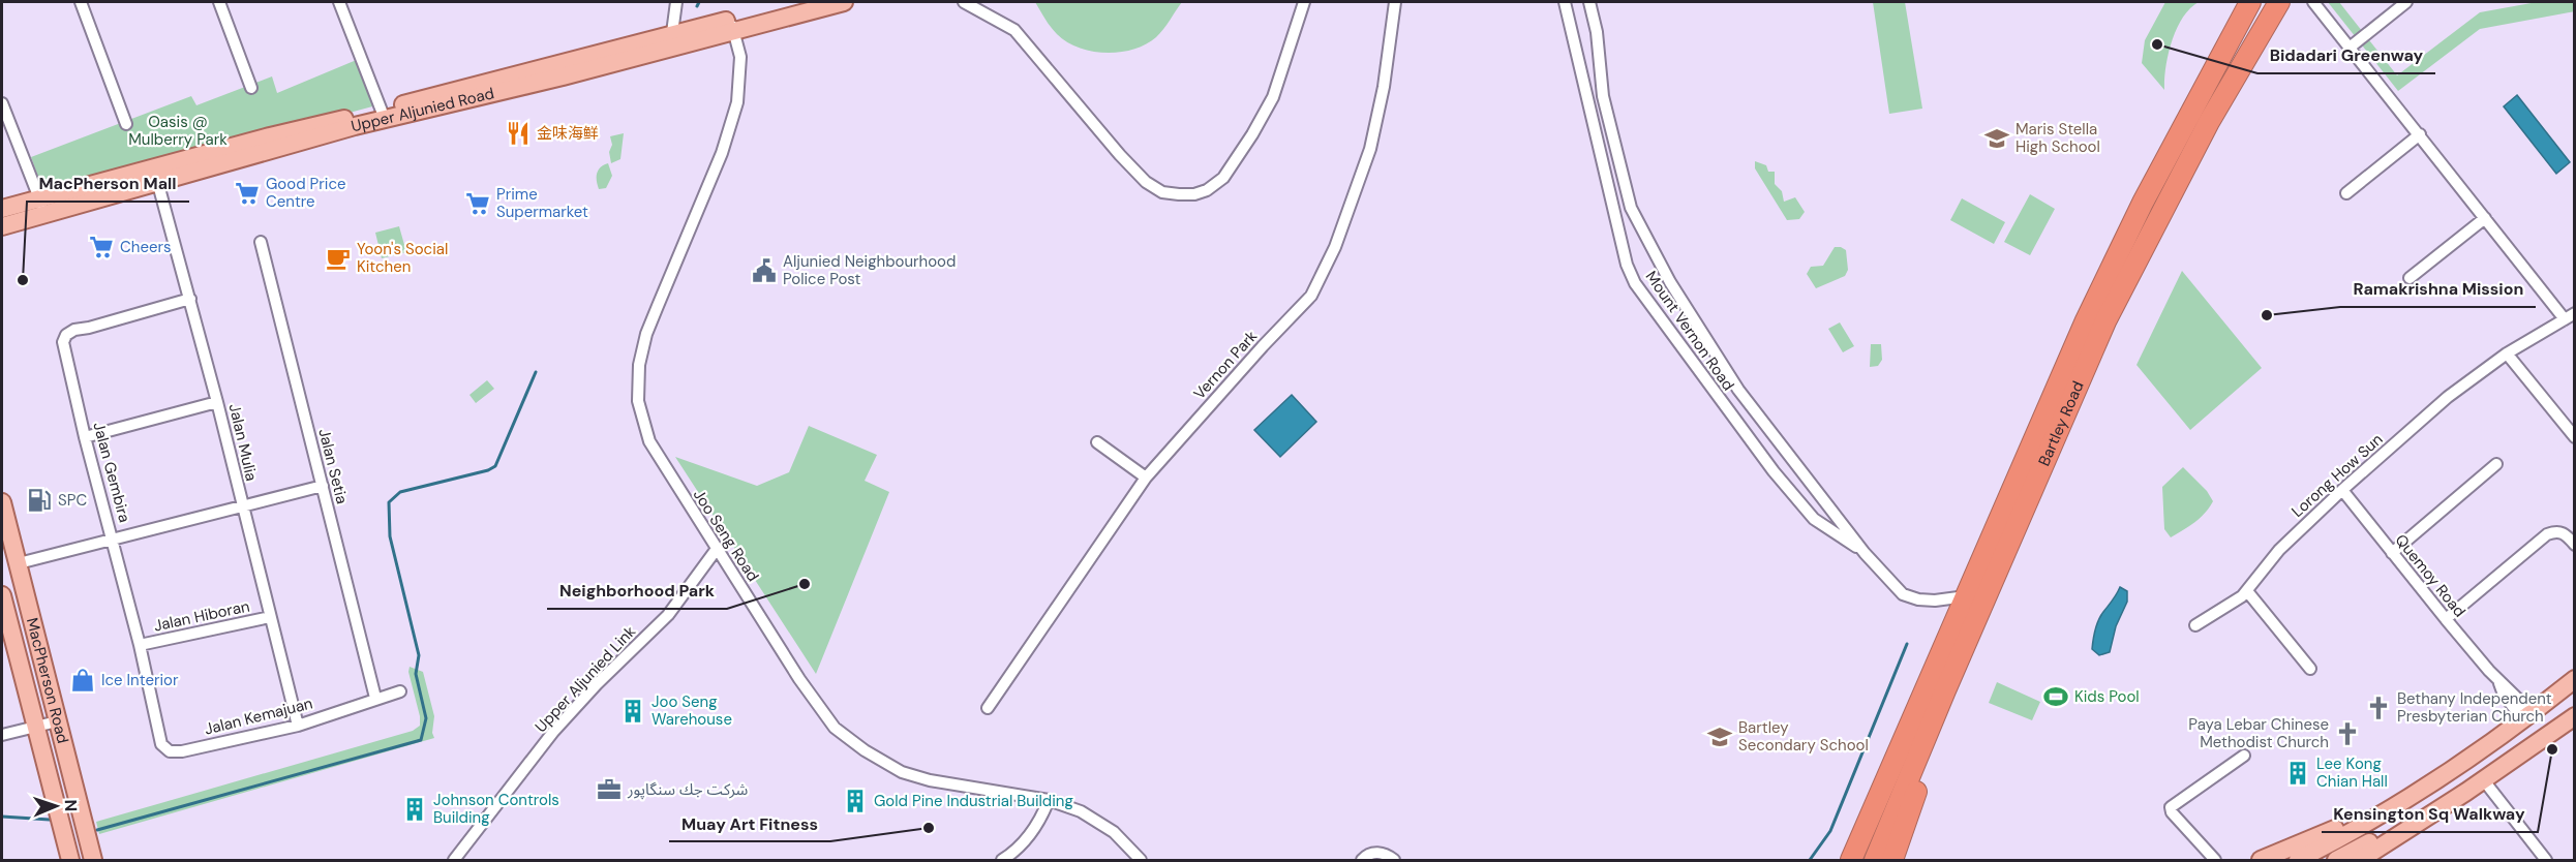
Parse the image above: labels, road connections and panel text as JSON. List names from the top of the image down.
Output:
{
  "streets": {
    "highway": ["Bartley Road"],
    "main road": ["Upper Aljunied Road", "MacPherson Road"],
    "street": [
      "Mount Vernon Road",
      "Vernon Park",
      "Jalan Mulia",
      "Jalan Setia",
      "Jalan Gembira",
      "Lorong How Sun",
      "Joo Seng Road",
      "Quemoy Road",
      "Jalan Hiboran",
      "Upper Aljunied Link",
      "Jalan Kemajuan"
    ]
  },
  "crossings": [
    ["Upper Aljunied Road", "Jalan Mulia"],
    ["Upper Aljunied Road", "Joo Seng Road"],
    ["Mount Vernon Road", "Bartley Road"],
    ["Jalan Mulia", "Jalan Gembira"],
    ["Jalan Mulia", "Jalan Hiboran"],
    ["Jalan Mulia", "Jalan Kemajuan"],
    ["Jalan Setia", "Jalan Kemajuan"],
    ["Jalan Gembira", "Jalan Hiboran"],
    ["Jalan Gembira", "Jalan Kemajuan"],
    ["Lorong How Sun", "Quemoy Road"],
    ["Joo Seng Road", "Upper Aljunied Link"]
  ],
  "parks": ["Oasis @ Mulberry Park"],
  "places": {
    "other": [
      "Bidadari Greenway",
      "MacPherson Mall",
      "Ramakrishna Mission",
      "Neighborhood Park",
      "Kensington Sq Walkway",
      "Muay Art Fitness"
    ],
    "restaurant": ["金味海鲜"],
    "school or university": ["Maris Stella High School", "Bartley Secondary School"],
    "supermarket": ["Good Price Centre", "Prime Supermarket", "Cheers"],
    "cafe": ["Yoon's Social Kitchen"],
    "public building": ["Aljunied Neighbourhood Police Post"],
    "fuel station": ["SPC"],
    "shop": ["Ice Interior"],
    "sports": ["Kids Pool"],
    "church": ["Bethany Independent Presbyterian Church", "Paya Lebar Chinese Methodist Church"],
    "building": [
      "Joo Seng Warehouse",
      "Lee Kong Chian Hall",
      "Gold Pine Industrial Building",
      "Johnson Controls Building"
    ],
    "office": ["شركت جك سنگاپور"]
  },
  "north": "right"
}
